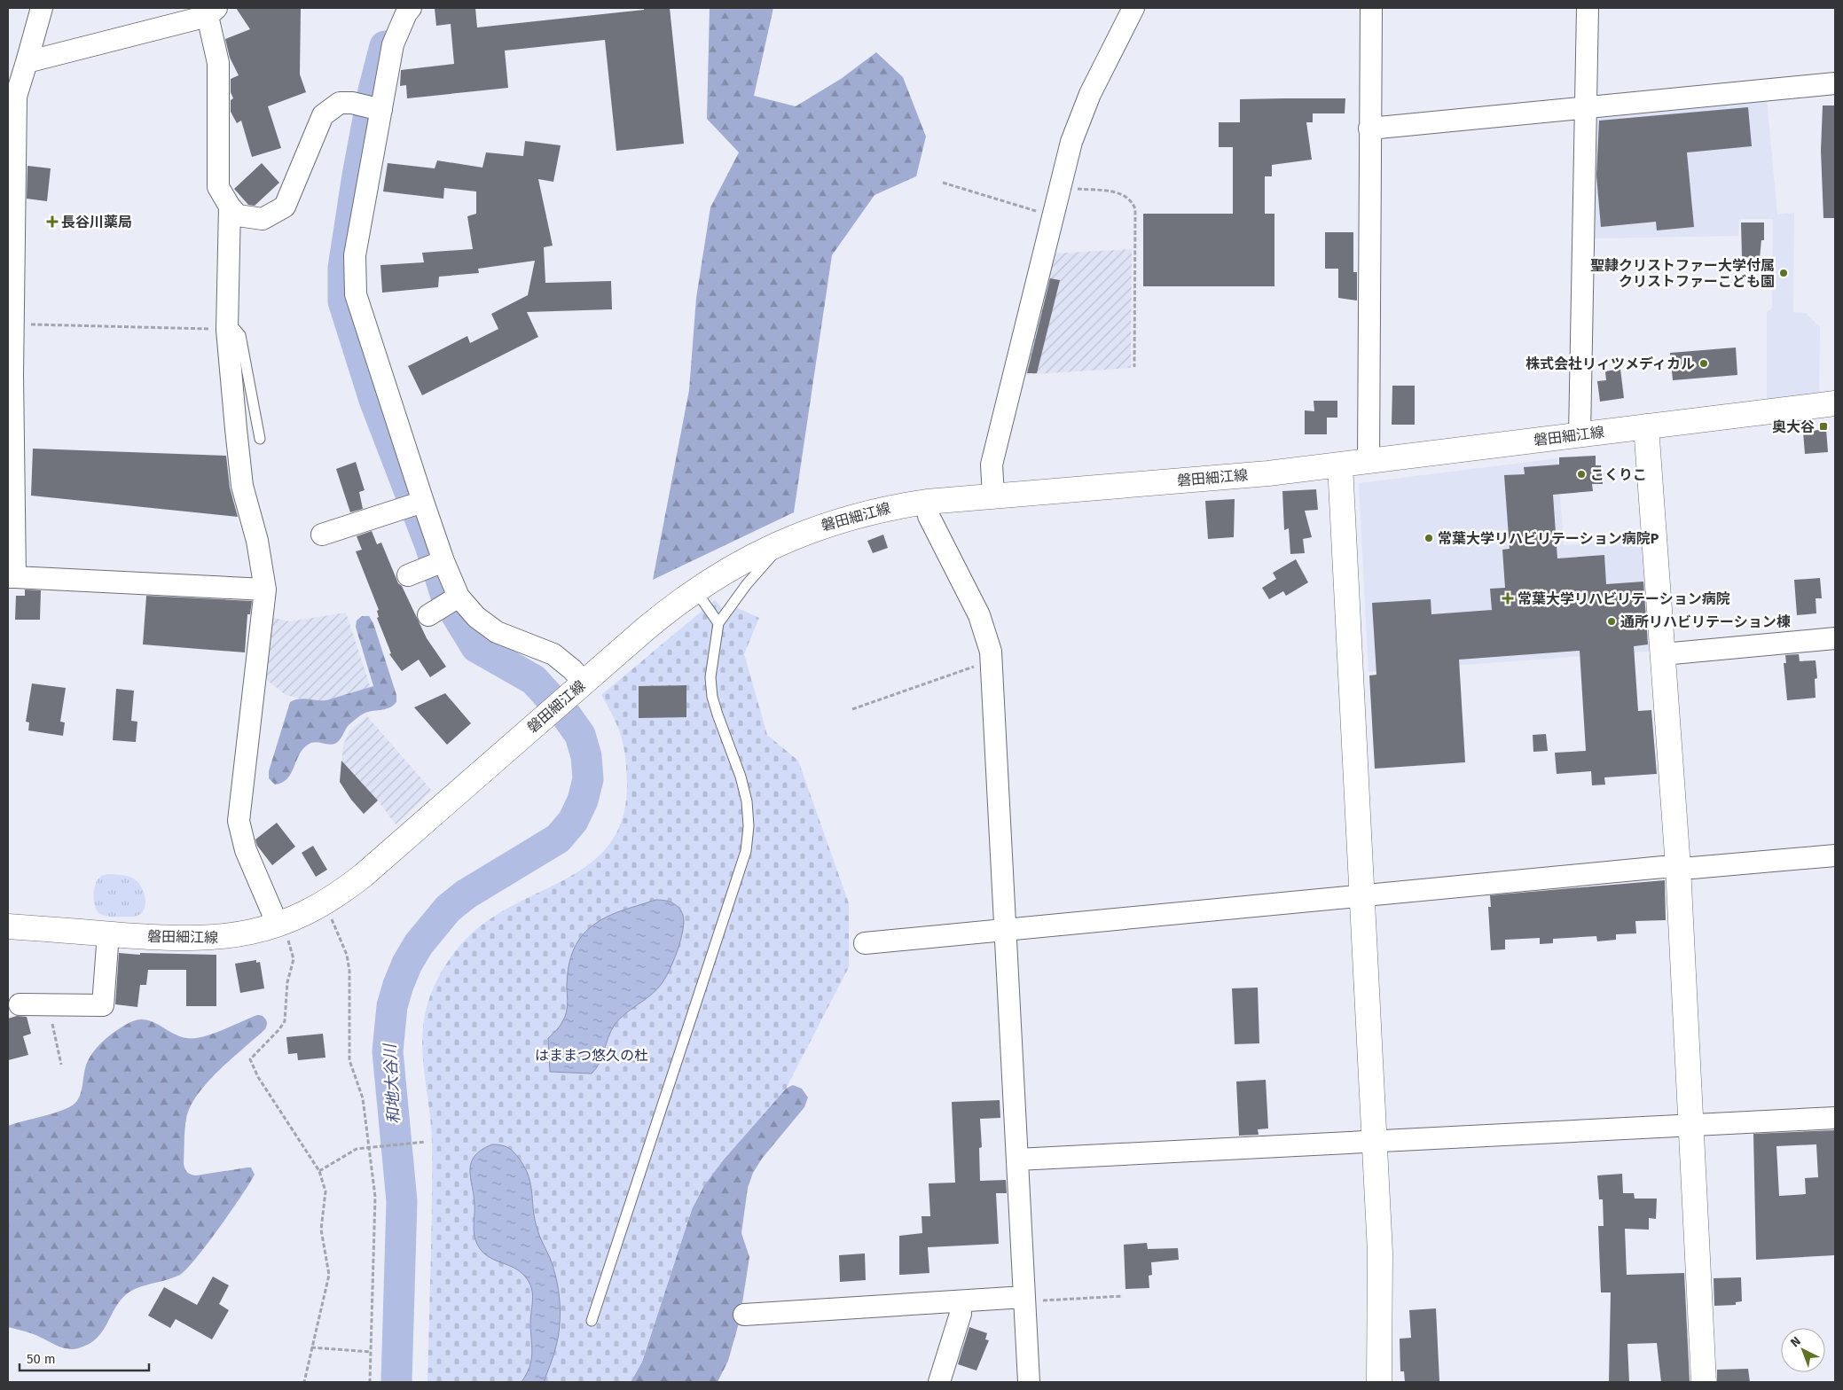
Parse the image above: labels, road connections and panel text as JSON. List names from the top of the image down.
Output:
{
  "streets": {
    "main road": ["磐田細江線"]
  },
  "water": ["和地大谷川"],
  "parks": ["はままつ悠久の杜"],
  "places": {
    "health": ["長谷川薬局", "常葉大学リハビリテーション病院"],
    "other": [
      "聖隷クリストファー大学付属 クリストファーこども園",
      "株式会社リィツメディカル",
      "こくりこ",
      "常葉大学リハビリテーション病院P",
      "通所リハビリテーション棟"
    ],
    "transit": ["奥大谷"]
  },
  "scale_bar": "50 m",
  "north": "top left"
}
